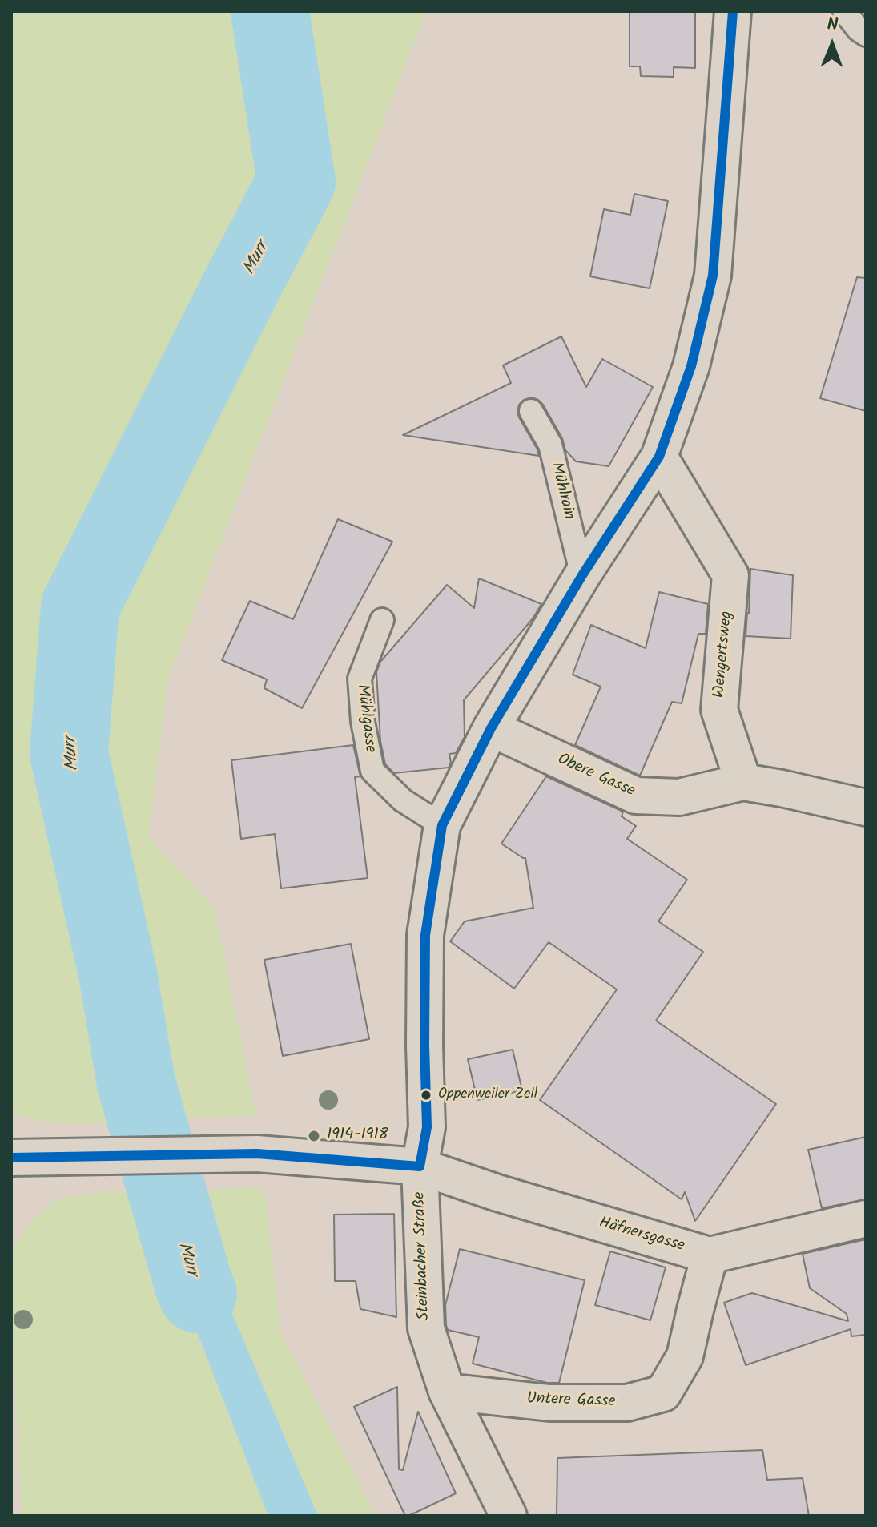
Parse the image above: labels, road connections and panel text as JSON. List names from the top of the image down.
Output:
{
  "streets": {
    "street": [
      "Wengertsweg",
      "Obere Gasse",
      "Häfnersgasse",
      "Steinbacher Straße",
      "Untere Gasse"
    ],
    "lane": ["Mühlrain", "Mühlgasse"]
  },
  "crossings": [
    ["Mühlrain", "Steinbacher Straße"],
    ["Wengertsweg", "Obere Gasse"],
    ["Wengertsweg", "Steinbacher Straße"],
    ["Mühlgasse", "Steinbacher Straße"],
    ["Obere Gasse", "Steinbacher Straße"],
    ["Häfnersgasse", "Steinbacher Straße"],
    ["Häfnersgasse", "Untere Gasse"],
    ["Steinbacher Straße", "Untere Gasse"]
  ],
  "water": ["Murr"],
  "places": ["Oppenweiler Zell", "1914-1918"],
  "north": "top"
}
